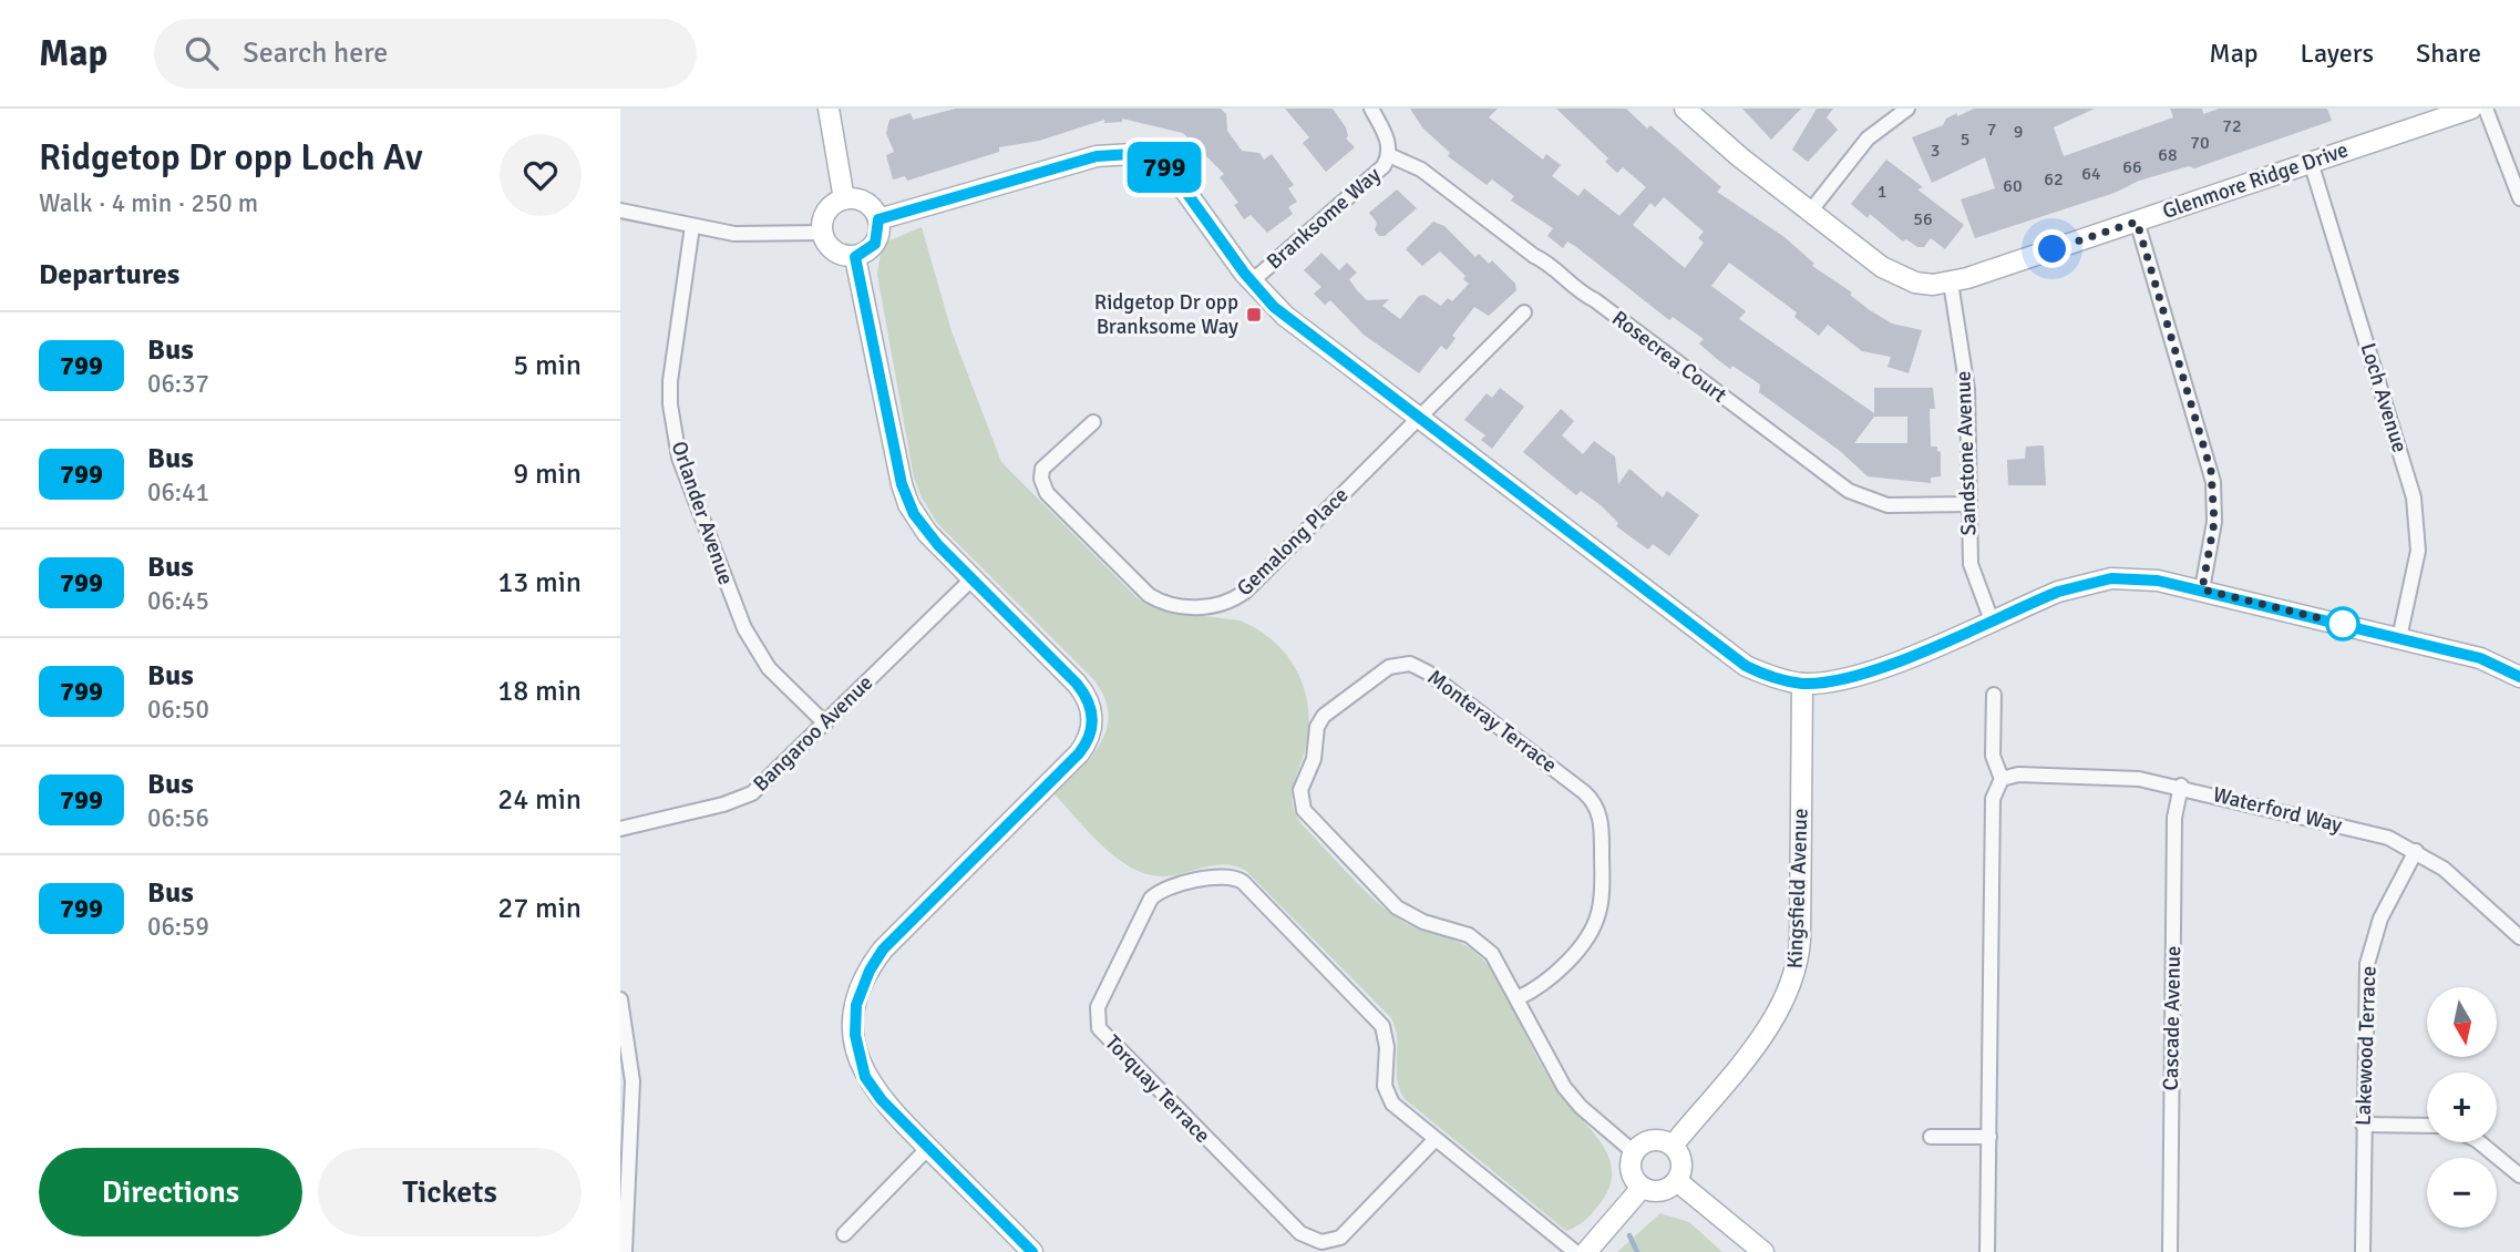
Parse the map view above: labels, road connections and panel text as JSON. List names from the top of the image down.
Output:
{
  "streets": {
    "street": [
      "Glenmore Ridge Drive",
      "Branksome Way",
      "Rosecrea Court",
      "Loch Avenue",
      "Sandstone Avenue",
      "Orlander Avenue",
      "Gemalong Place",
      "Monteray Terrace",
      "Bangaroo Avenue",
      "Waterford Way",
      "Kingsfield Avenue",
      "Cascade Avenue",
      "Lakewood Terrace",
      "Torquay Terrace"
    ]
  },
  "crossings": [
    ["Glenmore Ridge Drive", "Loch Avenue"],
    ["Glenmore Ridge Drive", "Sandstone Avenue"],
    ["Branksome Way", "Rosecrea Court"],
    ["Rosecrea Court", "Sandstone Avenue"],
    ["Orlander Avenue", "Bangaroo Avenue"],
    ["Monteray Terrace", "Kingsfield Avenue"],
    ["Waterford Way", "Cascade Avenue"],
    ["Waterford Way", "Lakewood Terrace"]
  ],
  "places": {
    "transit": ["Ridgetop Dr opp Branksome Way"]
  },
  "lines": ["bus line 799"],
  "house_numbers": [
    "72",
    "7",
    "9",
    "5",
    "70",
    "3",
    "68",
    "66",
    "64",
    "62",
    "60",
    "1",
    "56"
  ],
  "north": "bottom",
  "page": {
    "header": "Map",
    "search": "Search here",
    "nav": ["Map", "Layers", "Share"],
    "heading": [
      ["Ridgetop Dr opp Loch Av", "Walk · 4 min · 250 m"],
      "Departures"
    ],
    "on_map": "799",
    "list": [
      {
        "mark": "799",
        "name": "Bus",
        "note": "06:37",
        "value": "5 min"
      },
      {
        "mark": "799",
        "name": "Bus",
        "note": "06:41",
        "value": "9 min"
      },
      {
        "mark": "799",
        "name": "Bus",
        "note": "06:45",
        "value": "13 min"
      },
      {
        "mark": "799",
        "name": "Bus",
        "note": "06:50",
        "value": "18 min"
      },
      {
        "mark": "799",
        "name": "Bus",
        "note": "06:56",
        "value": "24 min"
      },
      {
        "mark": "799",
        "name": "Bus",
        "note": "06:59",
        "value": "27 min"
      }
    ],
    "map_buttons": ["+", "−"],
    "buttons": ["Directions", "Tickets"]
  }
}
